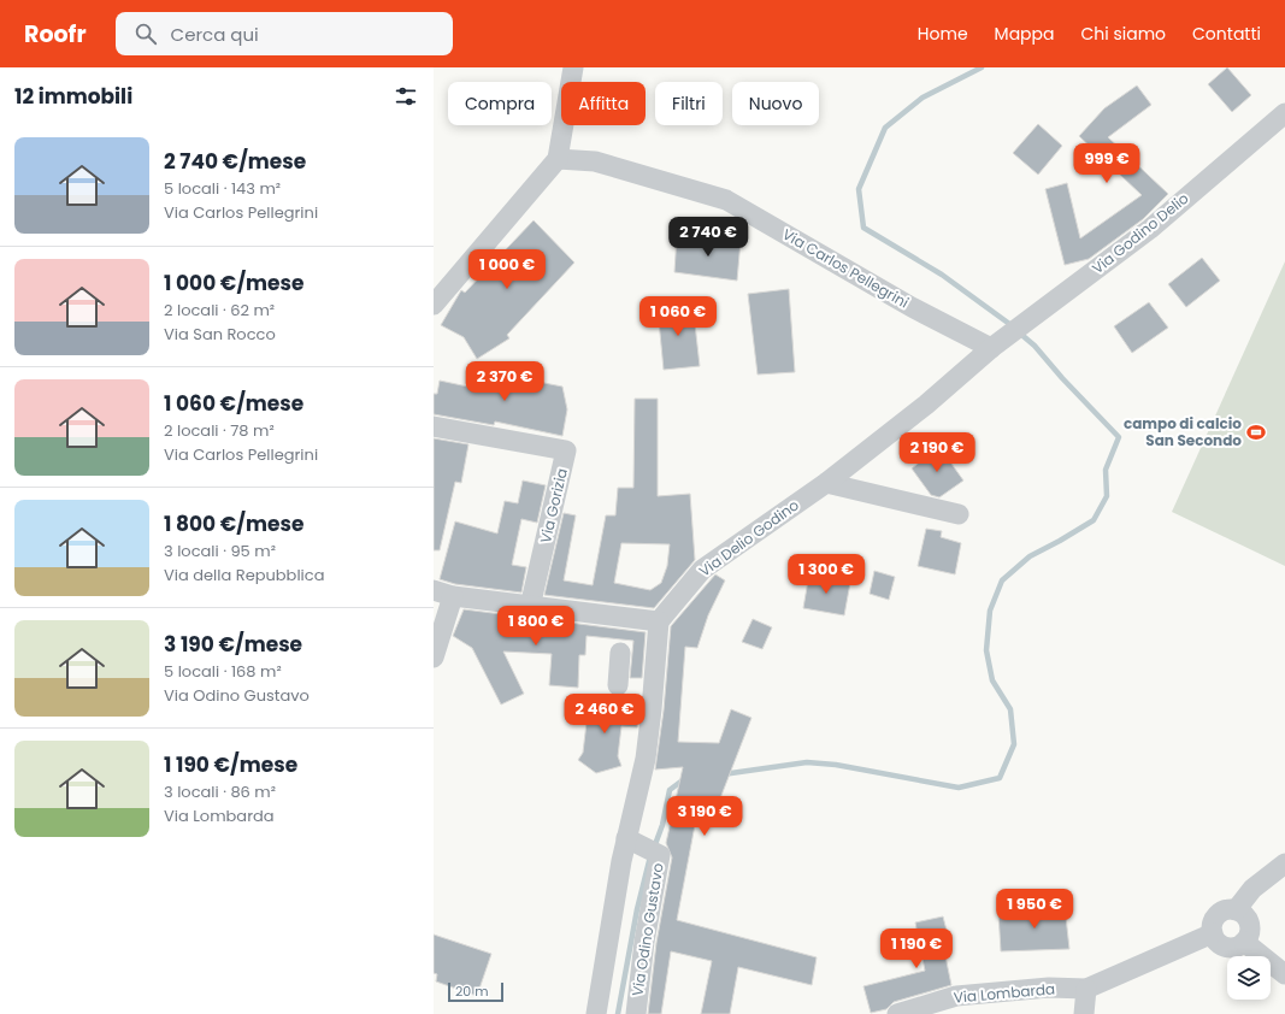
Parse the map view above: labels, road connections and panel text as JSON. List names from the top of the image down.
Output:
{
  "streets": {
    "street": [
      "Via Godino Delio",
      "Via Carlos Pellegrini",
      "Via Gorizia",
      "Via Delio Godino",
      "Via Odino Gustavo",
      "Via Lombarda"
    ]
  },
  "crossings": [
    ["Via Godino Delio", "Via Carlos Pellegrini"],
    ["Via Godino Delio", "Via Delio Godino"],
    ["Via Carlos Pellegrini", "Via Delio Godino"]
  ],
  "places": {
    "sports": ["campo di calcio San Secondo"]
  },
  "scale_bar": "20 m",
  "page": {
    "header": "Roofr",
    "search": "Cerca qui",
    "nav": [
      "Home",
      "Mappa",
      "Chi siamo",
      "Contatti"
    ],
    "heading": "12 immobili",
    "chip": [
      "Compra",
      "Affitta",
      "Filtri",
      "Nuovo"
    ],
    "list": [
      {
        "name": "2 740 €/mese",
        "note": "5 locali · 143 m² · Via Carlos Pellegrini"
      },
      {
        "name": "1 000 €/mese",
        "note": "2 locali · 62 m² · Via San Rocco"
      },
      {
        "name": "1 060 €/mese",
        "note": "2 locali · 78 m² · Via Carlos Pellegrini"
      },
      {
        "name": "1 800 €/mese",
        "note": "3 locali · 95 m² · Via della Repubblica"
      },
      {
        "name": "3 190 €/mese",
        "note": "5 locali · 168 m² · Via Odino Gustavo"
      },
      {
        "name": "1 190 €/mese",
        "note": "3 locali · 86 m² · Via Lombarda"
      }
    ],
    "price": [
      "999 €",
      "2 740 €",
      "1 000 €",
      "1 060 €",
      "2 370 €",
      "2 190 €",
      "1 300 €",
      "1 800 €",
      "2 460 €",
      "3 190 €",
      "1 950 €",
      "1 190 €"
    ],
    "scale": "20 m"
  }
}
